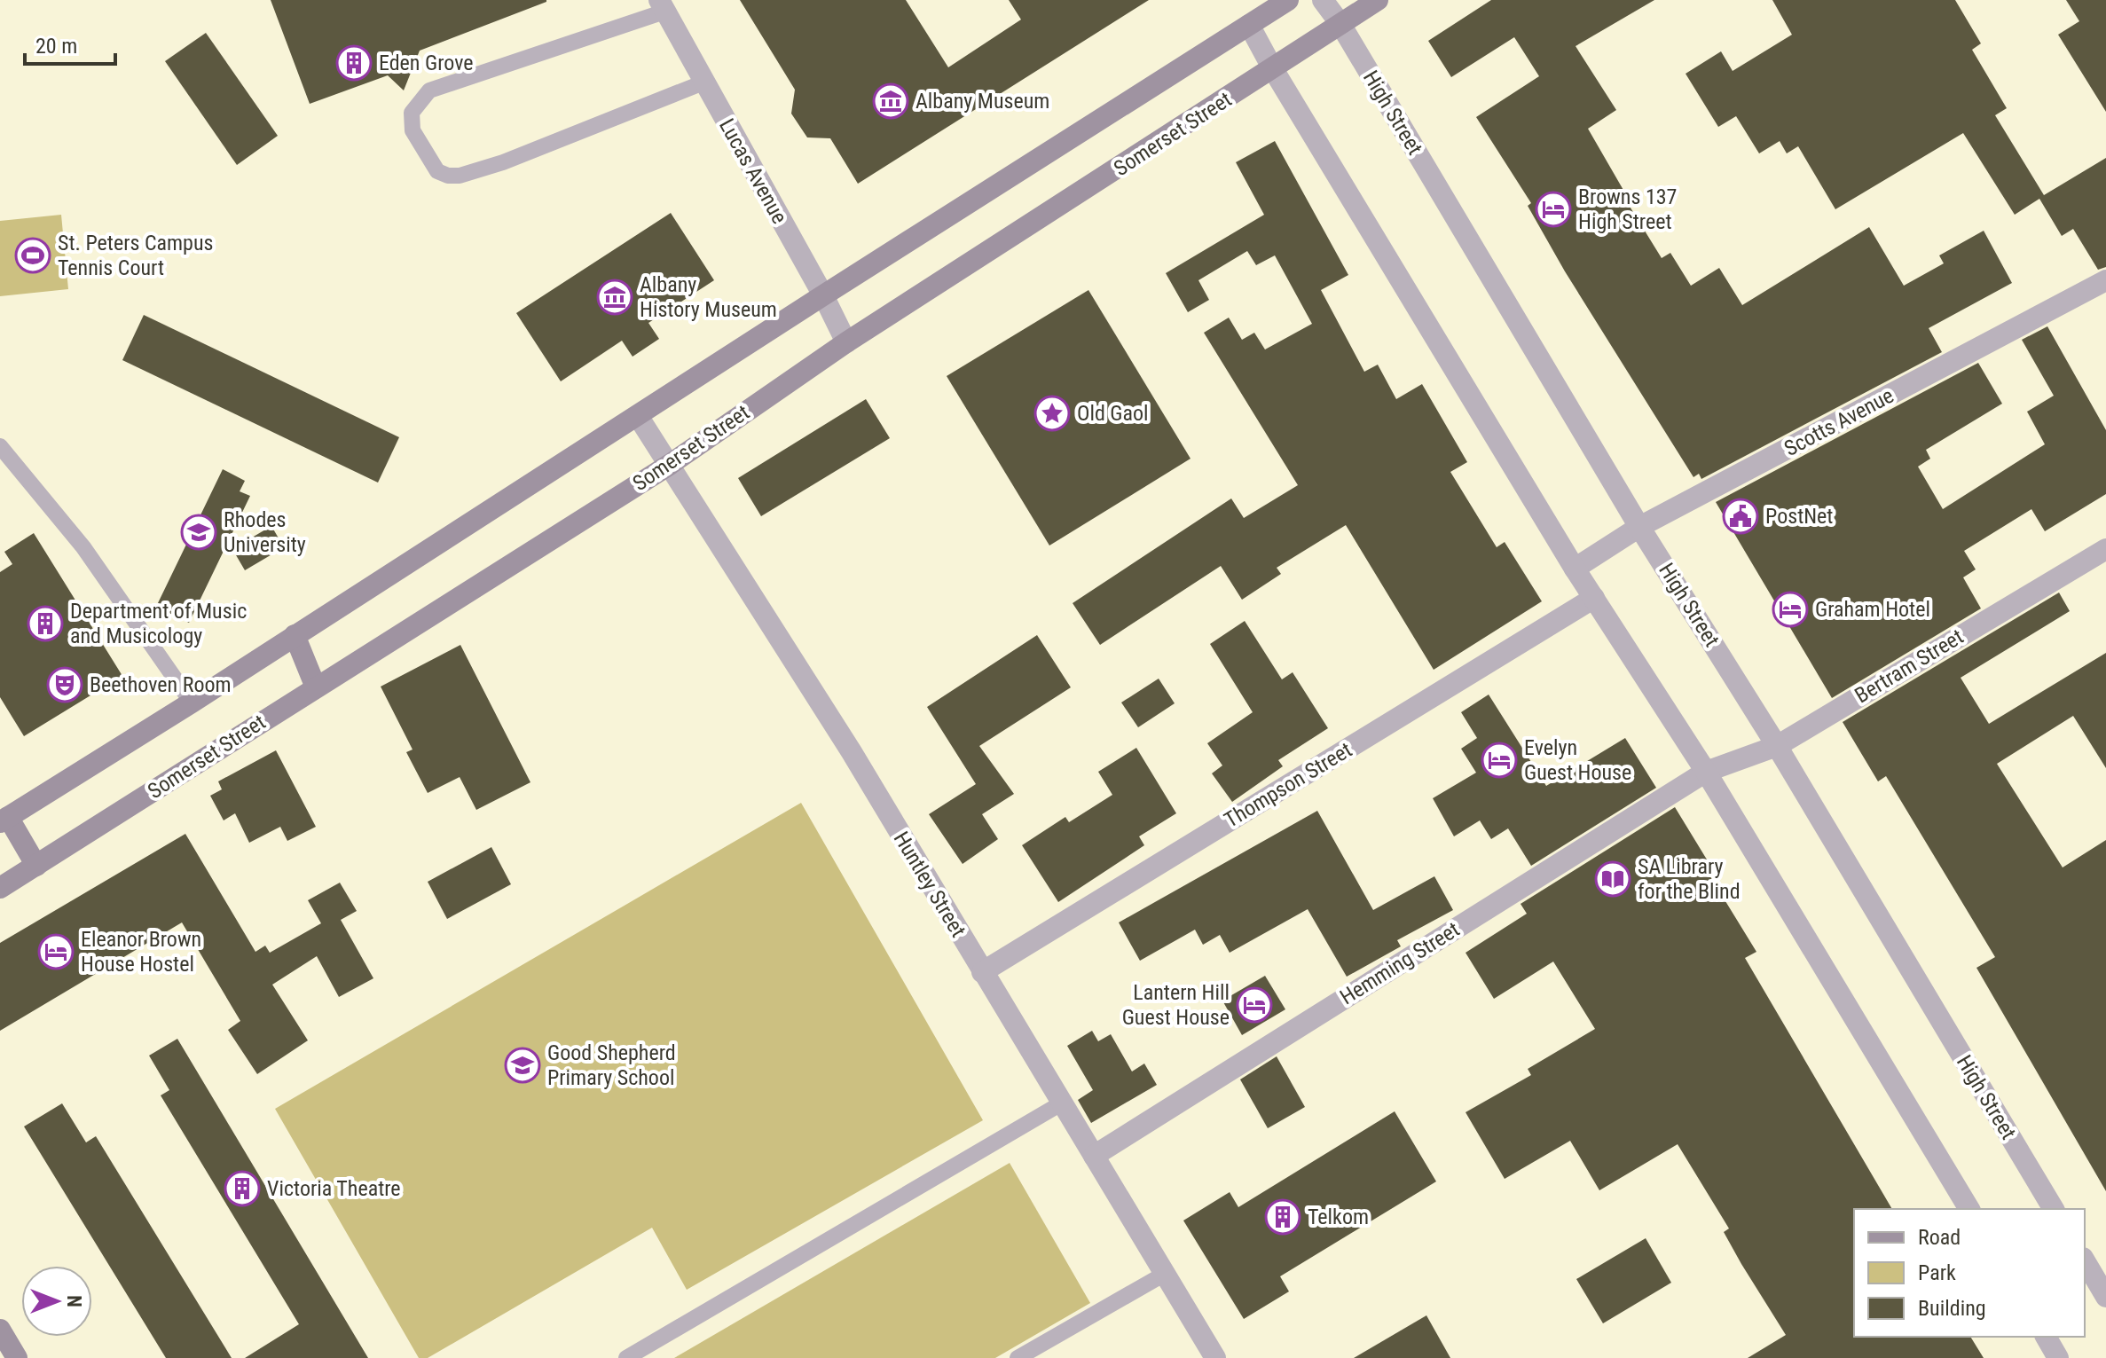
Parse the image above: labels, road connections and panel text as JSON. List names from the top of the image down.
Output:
{
  "streets": {
    "main road": ["Somerset Street"],
    "street": [
      "High Street",
      "Lucas Avenue",
      "Scotts Avenue",
      "Bertram Street",
      "Thompson Street",
      "Huntley Street",
      "Hemming Street"
    ]
  },
  "crossings": [
    ["High Street", "Somerset Street"],
    ["High Street", "Scotts Avenue"],
    ["High Street", "Bertram Street"],
    ["Somerset Street", "Lucas Avenue"],
    ["Somerset Street", "Huntley Street"],
    ["Bertram Street", "Hemming Street"],
    ["Thompson Street", "Huntley Street"],
    ["Huntley Street", "Hemming Street"]
  ],
  "places": {
    "building": [
      "Eden Grove",
      "Department of Music and Musicology",
      "Victoria Theatre",
      "Telkom"
    ],
    "museum": ["Albany Museum", "Albany History Museum"],
    "hotel": [
      "Browns 137 High Street",
      "Graham Hotel",
      "Evelyn Guest House",
      "Eleanor Brown House Hostel",
      "Lantern Hill Guest House"
    ],
    "sports": ["St. Peters Campus Tennis Court"],
    "place": ["Old Gaol"],
    "public building": ["PostNet"],
    "school or university": ["Rhodes University", "Good Shepherd Primary School"],
    "theatre": ["Beethoven Room"],
    "library": ["SA Library for the Blind"]
  },
  "legend": ["Road", "Park", "Building"],
  "scale_bar": "20 m",
  "north": "right"
}
